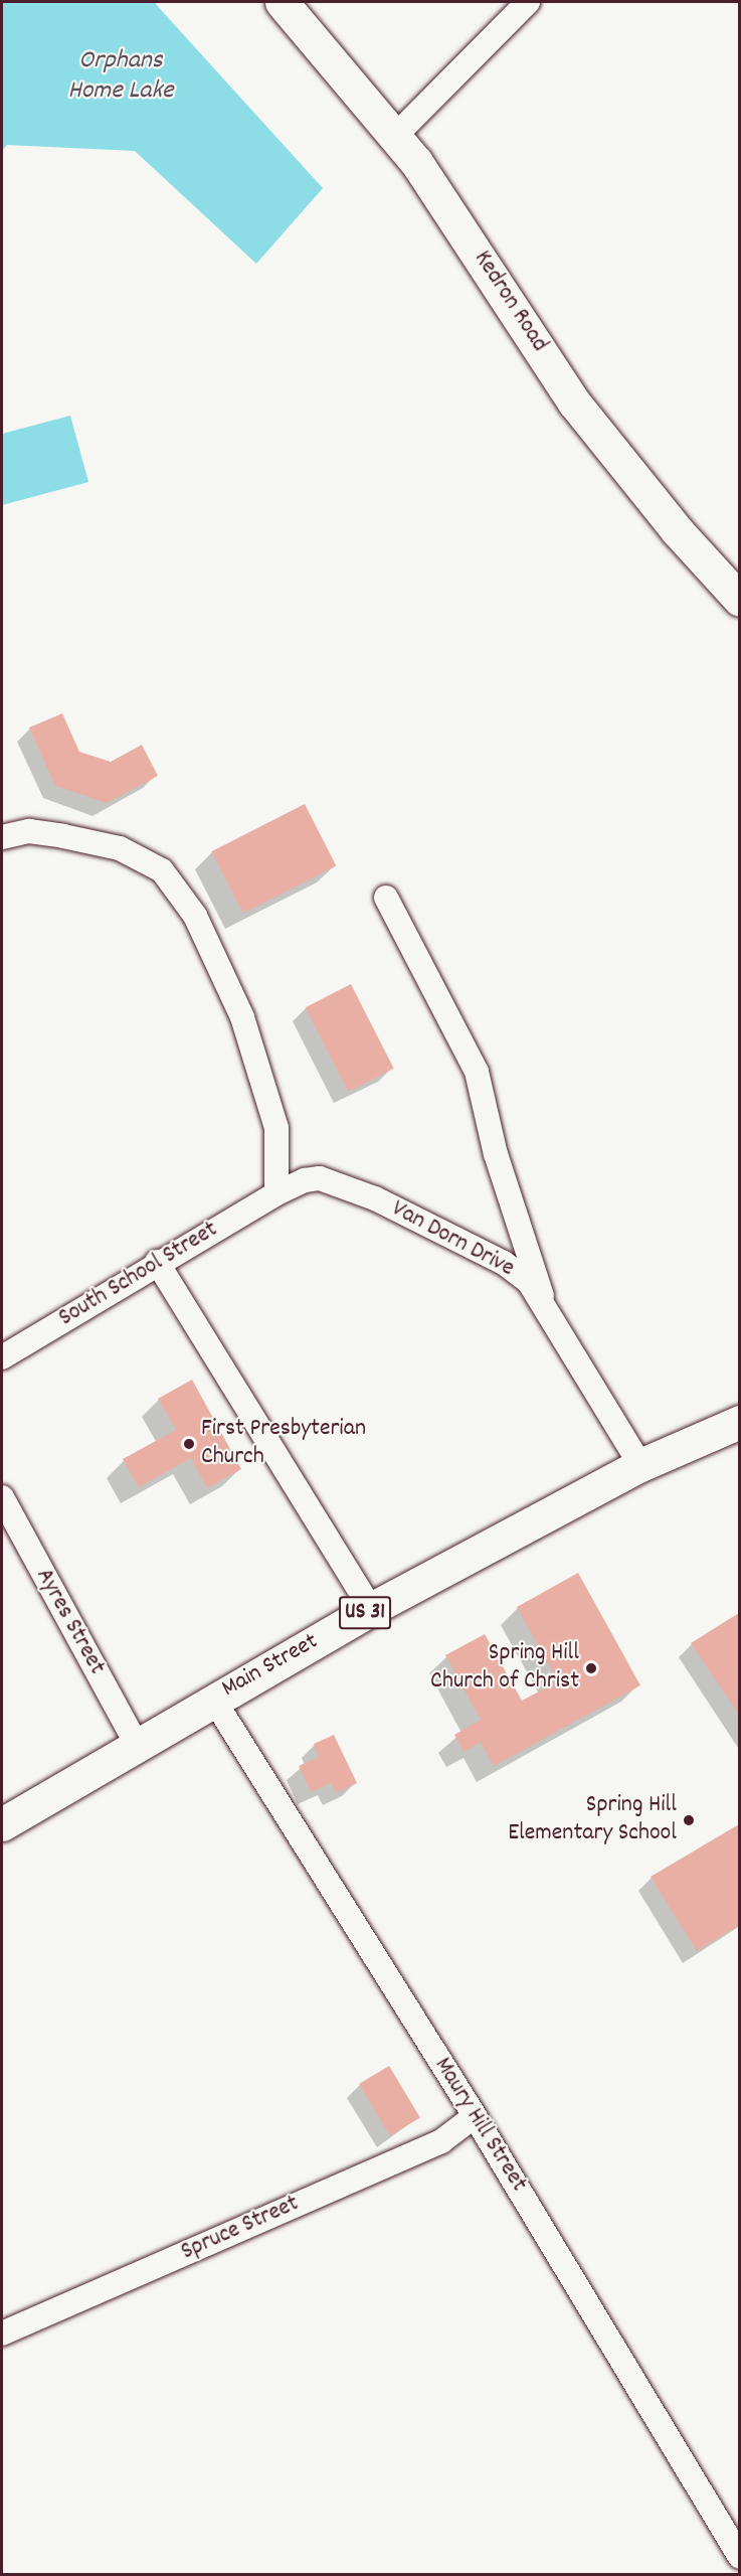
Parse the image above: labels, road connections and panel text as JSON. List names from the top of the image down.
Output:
{
  "streets": {
    "main road": ["Kedron Road", "US 31", "Main Street"],
    "street": [
      "Van Dorn Drive",
      "South School Street",
      "Ayres Street",
      "Maury Hill Street",
      "Spruce Street"
    ]
  },
  "crossings": [
    ["Van Dorn Drive", "South School Street"],
    ["Van Dorn Drive", "Main Street"],
    ["Ayres Street", "Main Street"],
    ["Main Street", "Maury Hill Street"],
    ["Maury Hill Street", "Spruce Street"]
  ],
  "water": ["Orphans Home Lake"],
  "places": ["First Presbyterian Church", "Spring Hill Church of Christ", "Spring Hill Elementary School"]
}
